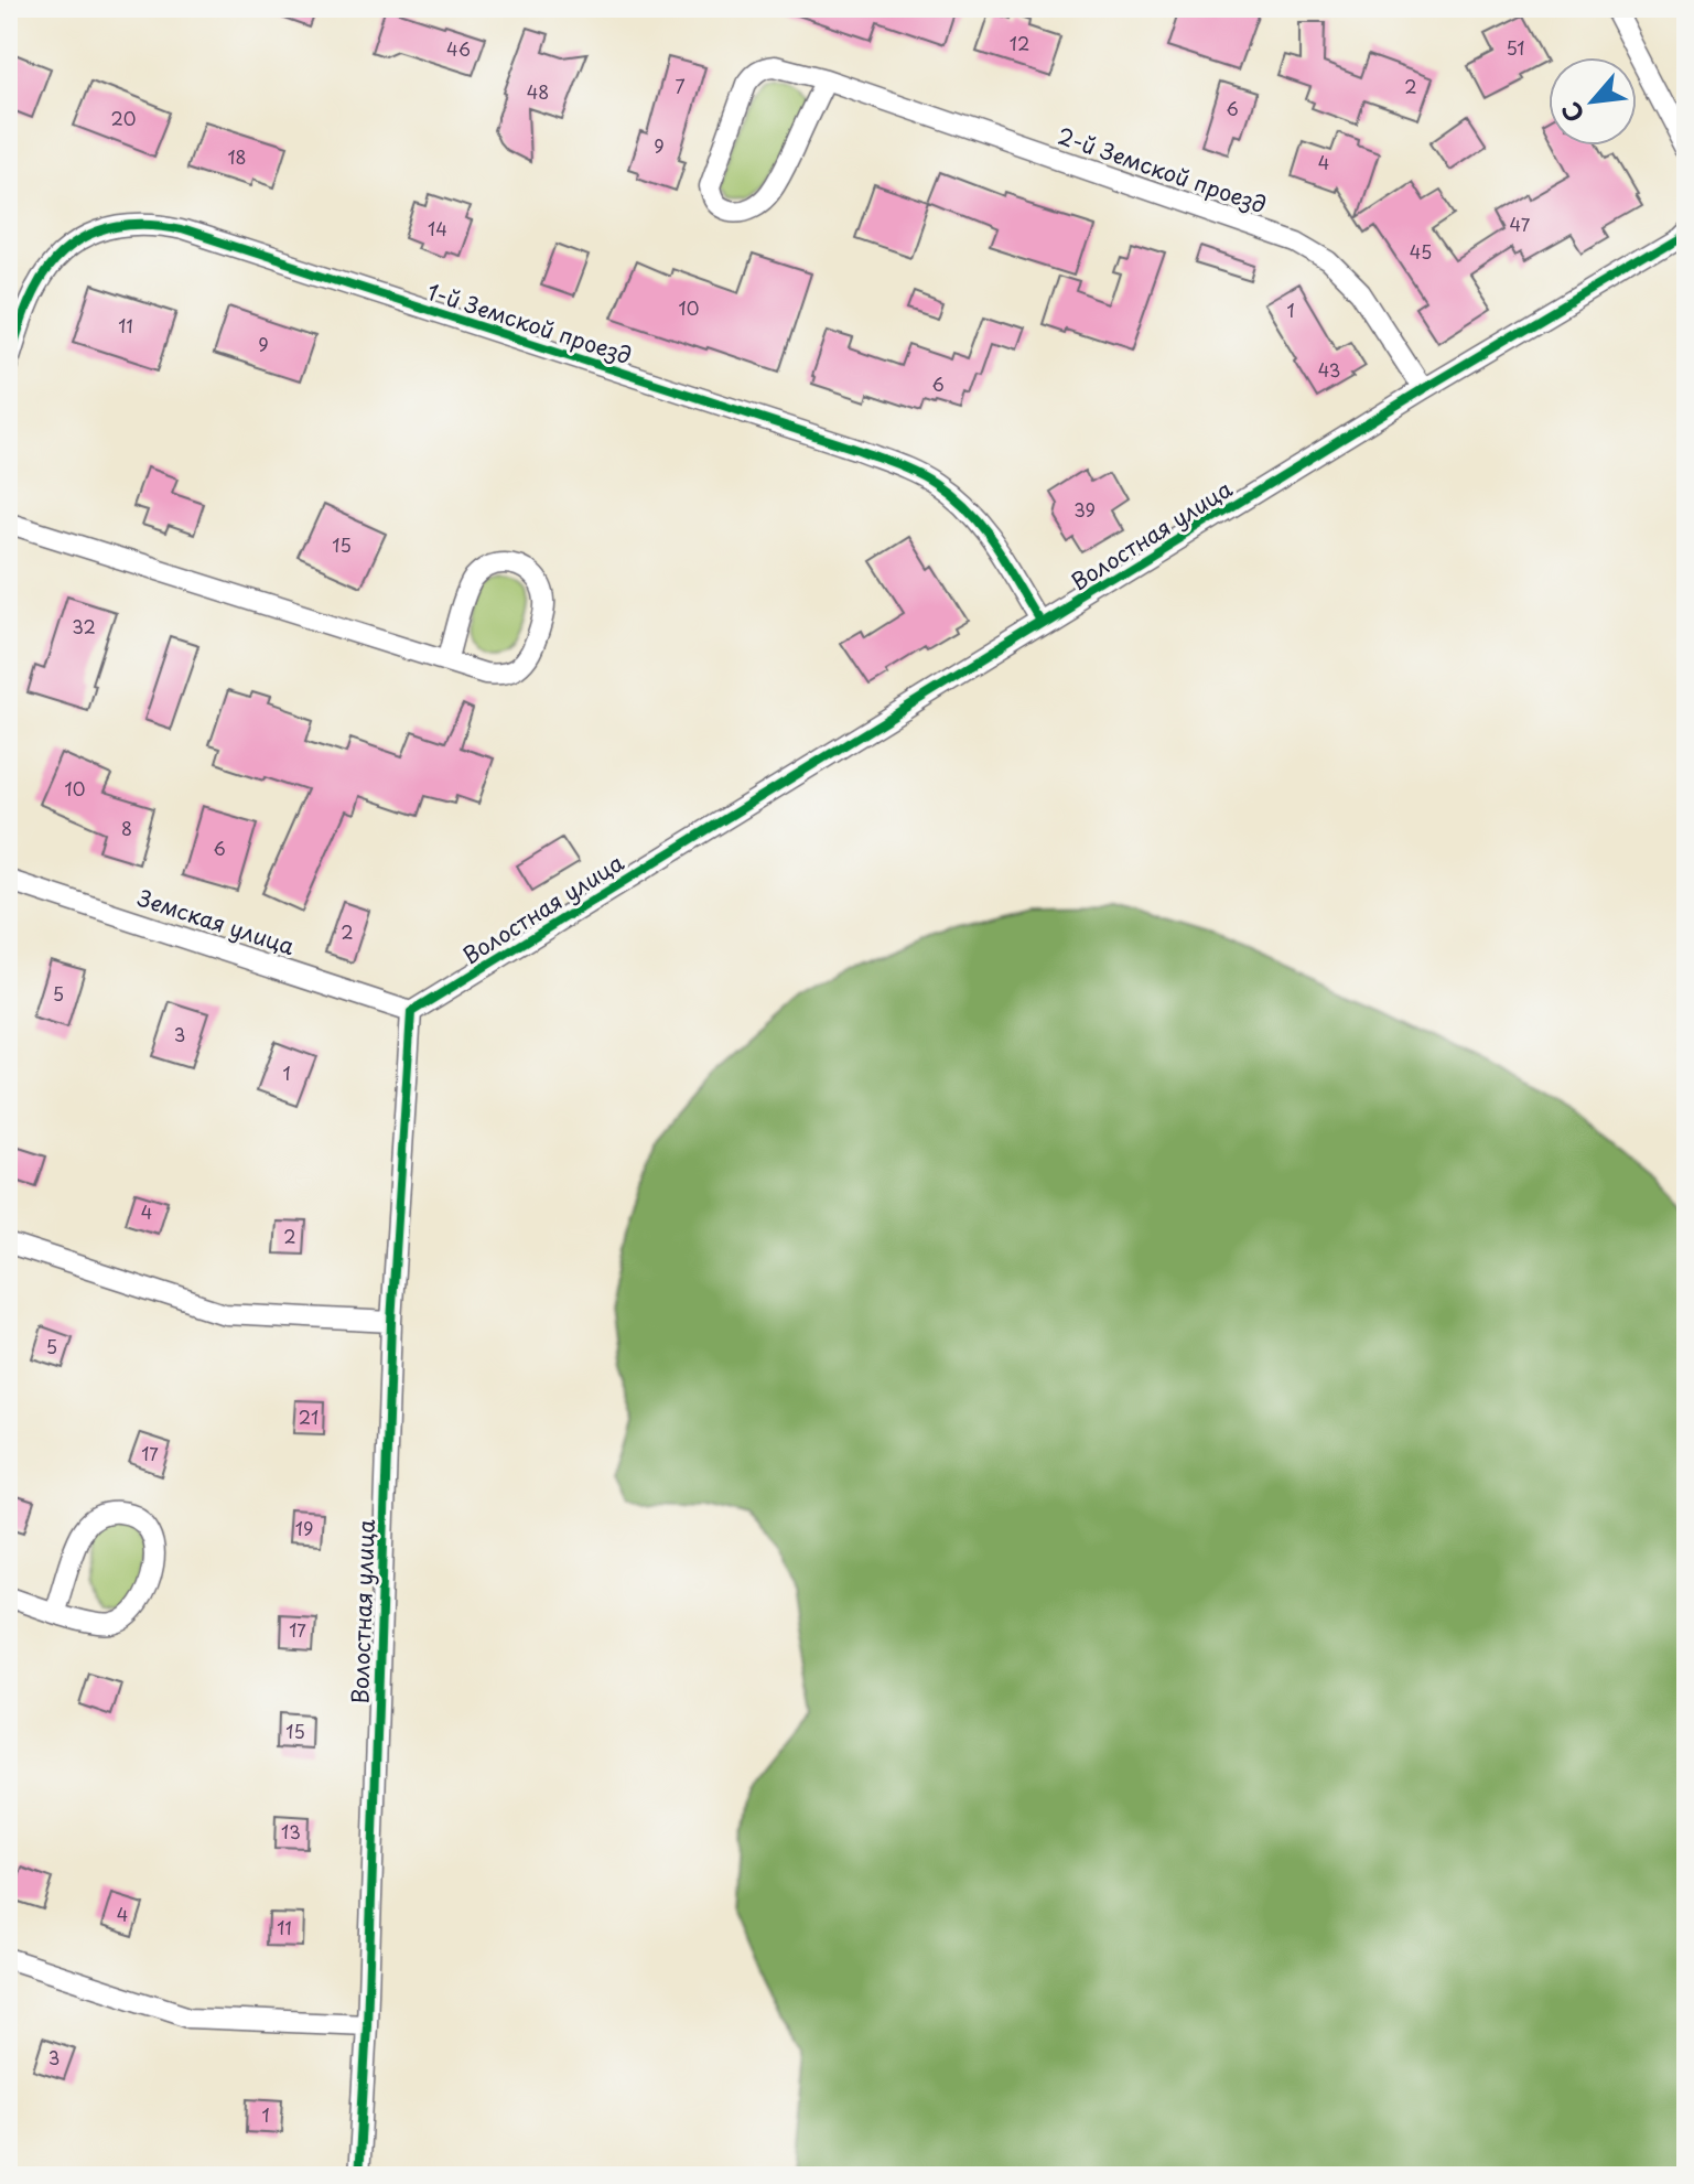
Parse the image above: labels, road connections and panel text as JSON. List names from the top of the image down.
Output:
{
  "streets": {
    "street": [
      "2-й Земской проезд",
      "1-й Земской проезд",
      "Волостная улица",
      "Земская улица"
    ]
  },
  "crossings": [
    ["2-й Земской проезд", "Волостная улица"],
    ["1-й Земской проезд", "Волостная улица"],
    ["Волостная улица", "Земская улица"]
  ],
  "house_numbers": [
    "12",
    "51",
    "46",
    "7",
    "2",
    "48",
    "6",
    "20",
    "9",
    "18",
    "4",
    "47",
    "14",
    "45",
    "10",
    "1",
    "11",
    "9",
    "43",
    "6",
    "39",
    "15",
    "32",
    "10",
    "8",
    "6",
    "2",
    "5",
    "3",
    "1",
    "4",
    "2",
    "5",
    "21",
    "17",
    "19",
    "17",
    "15",
    "13",
    "4",
    "11",
    "3",
    "1"
  ],
  "north": "bottom left"
}
